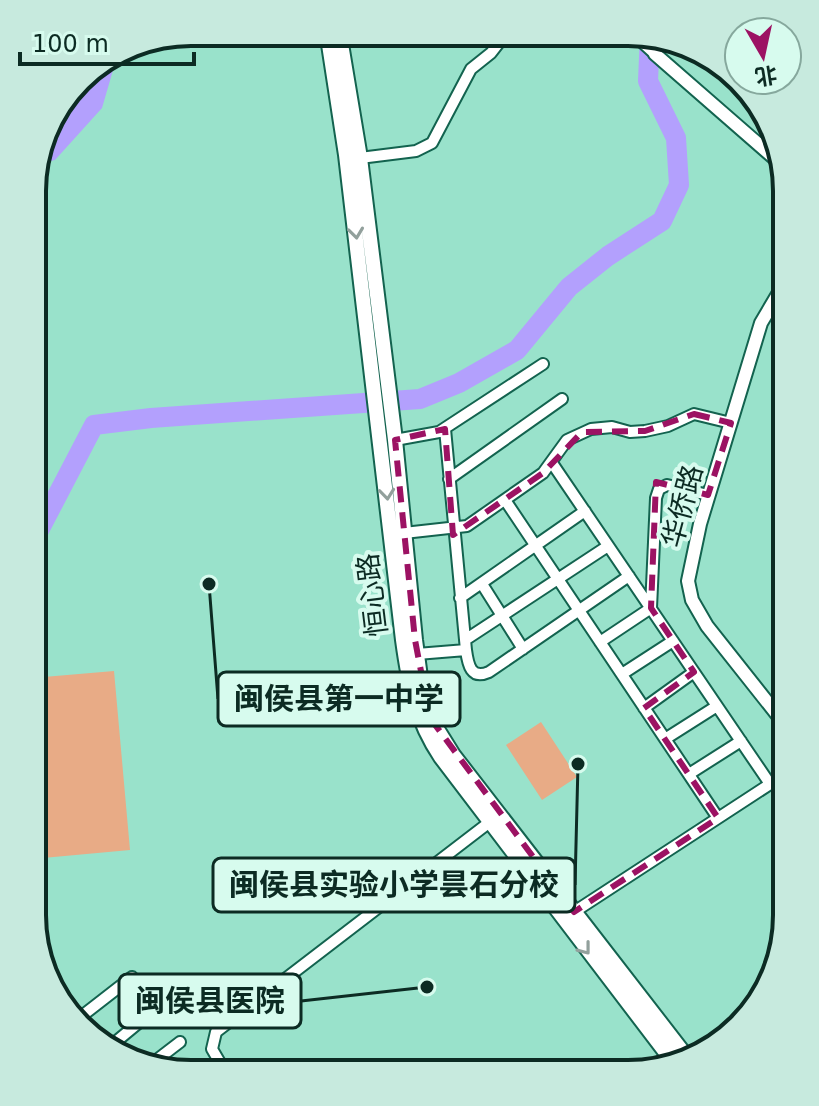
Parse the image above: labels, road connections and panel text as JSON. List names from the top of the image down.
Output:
{
  "streets": {
    "main road": ["恒心路"],
    "street": ["华侨路"]
  },
  "places": ["闽侯县第一中学", "闽侯县实验小学昙石分校", "闽侯县医院"],
  "scale_bar": "100 m",
  "north": "bottom"
}
